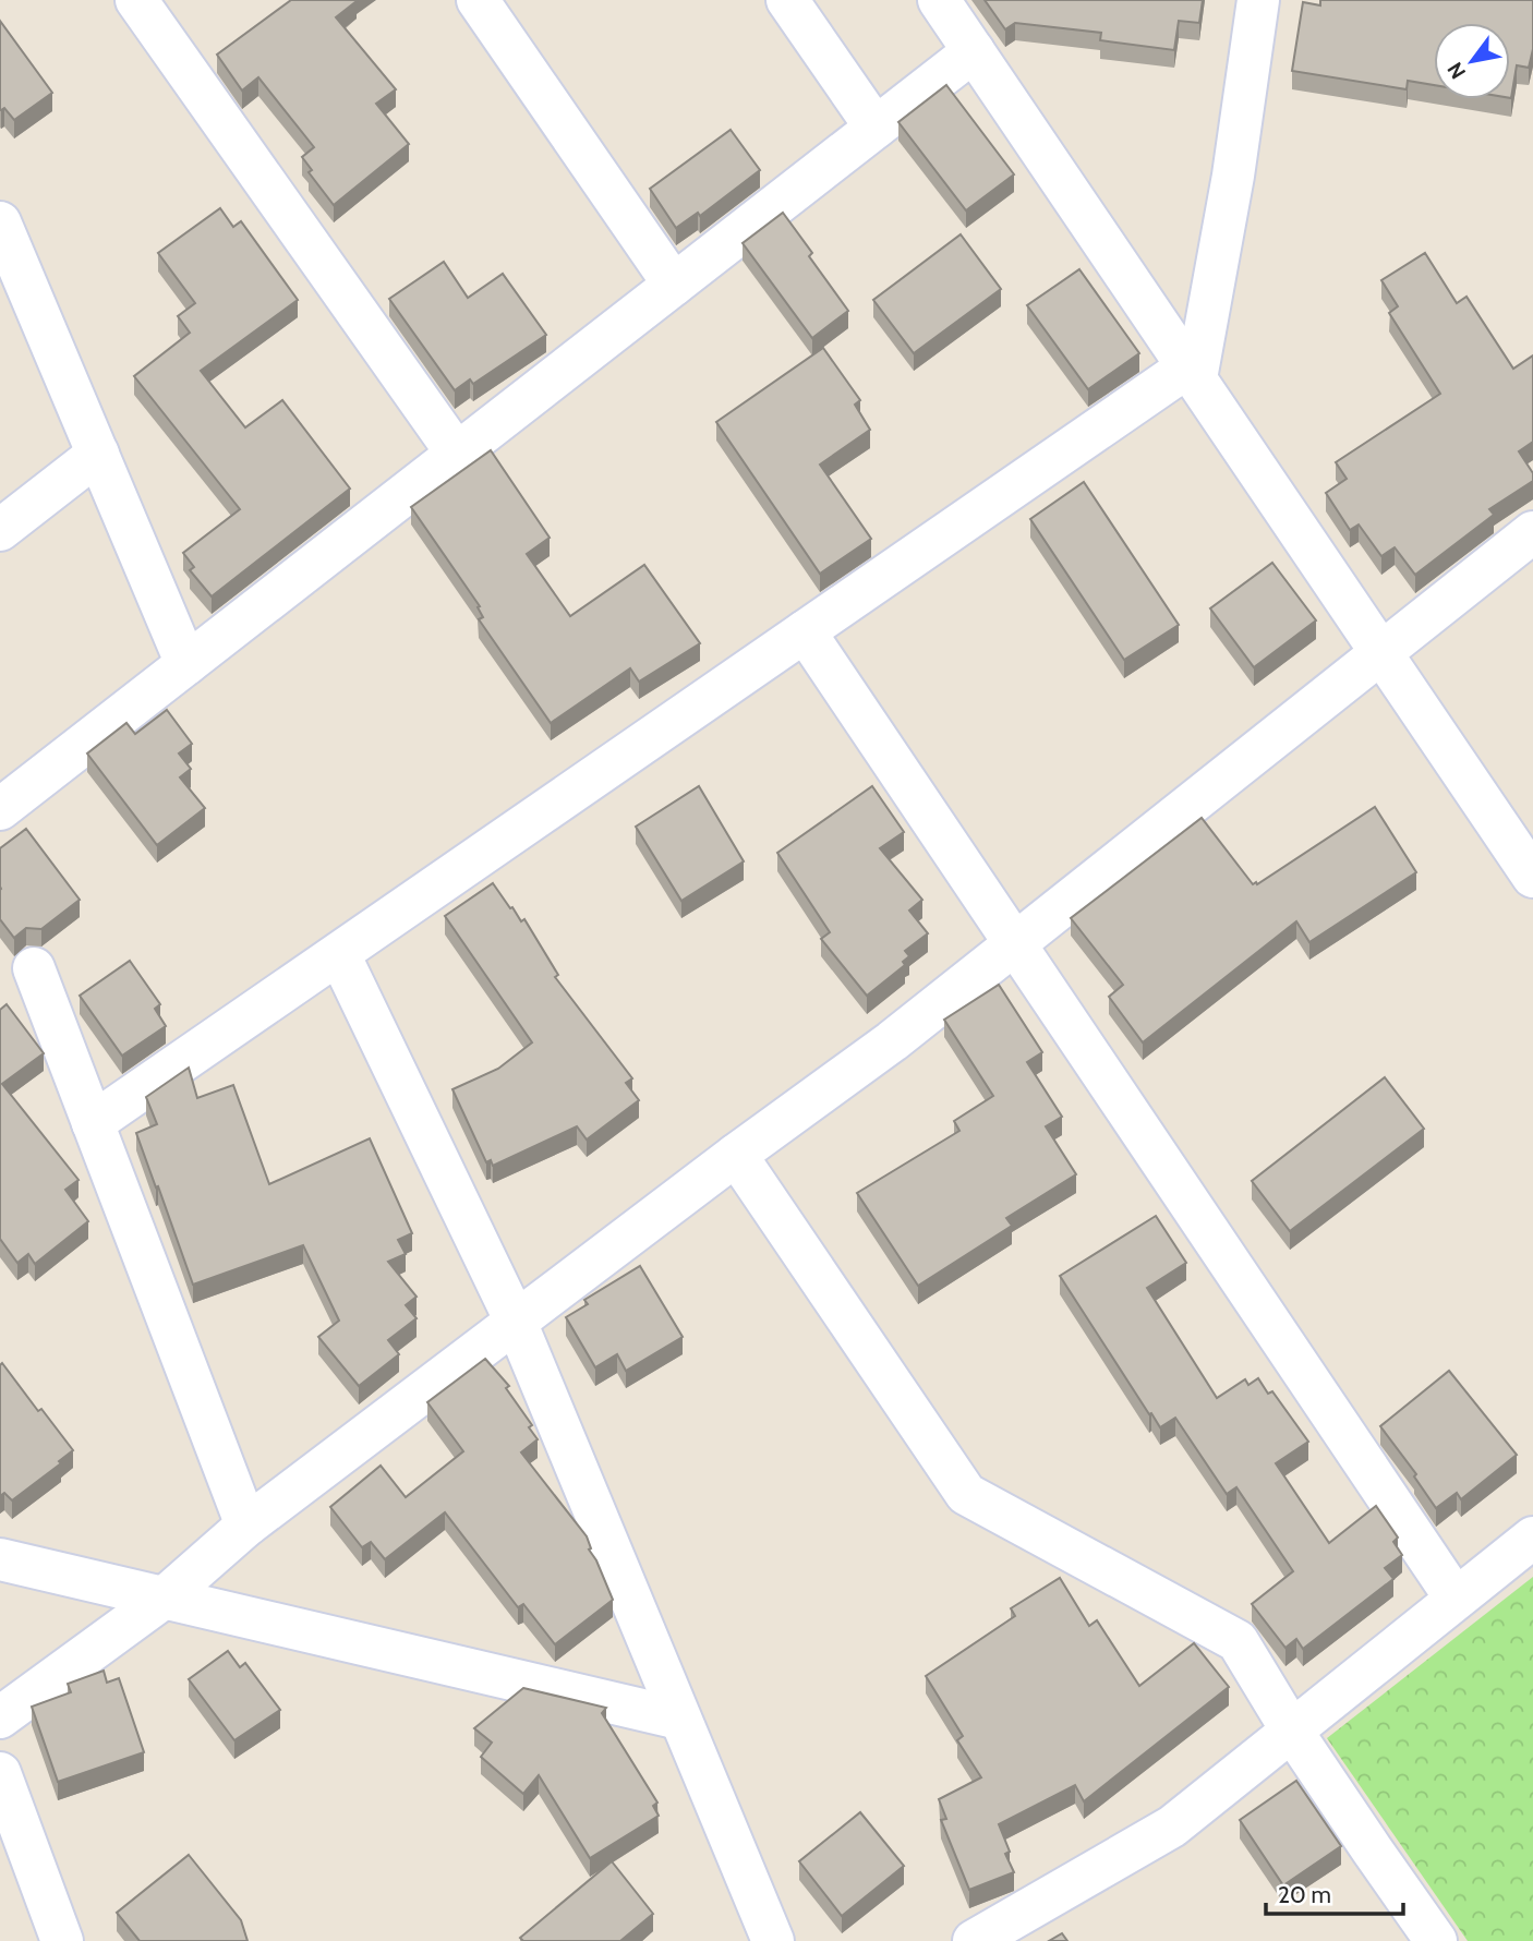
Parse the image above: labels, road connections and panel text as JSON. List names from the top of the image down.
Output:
{
  "scale_bar": "20 m",
  "north": "bottom left"
}
